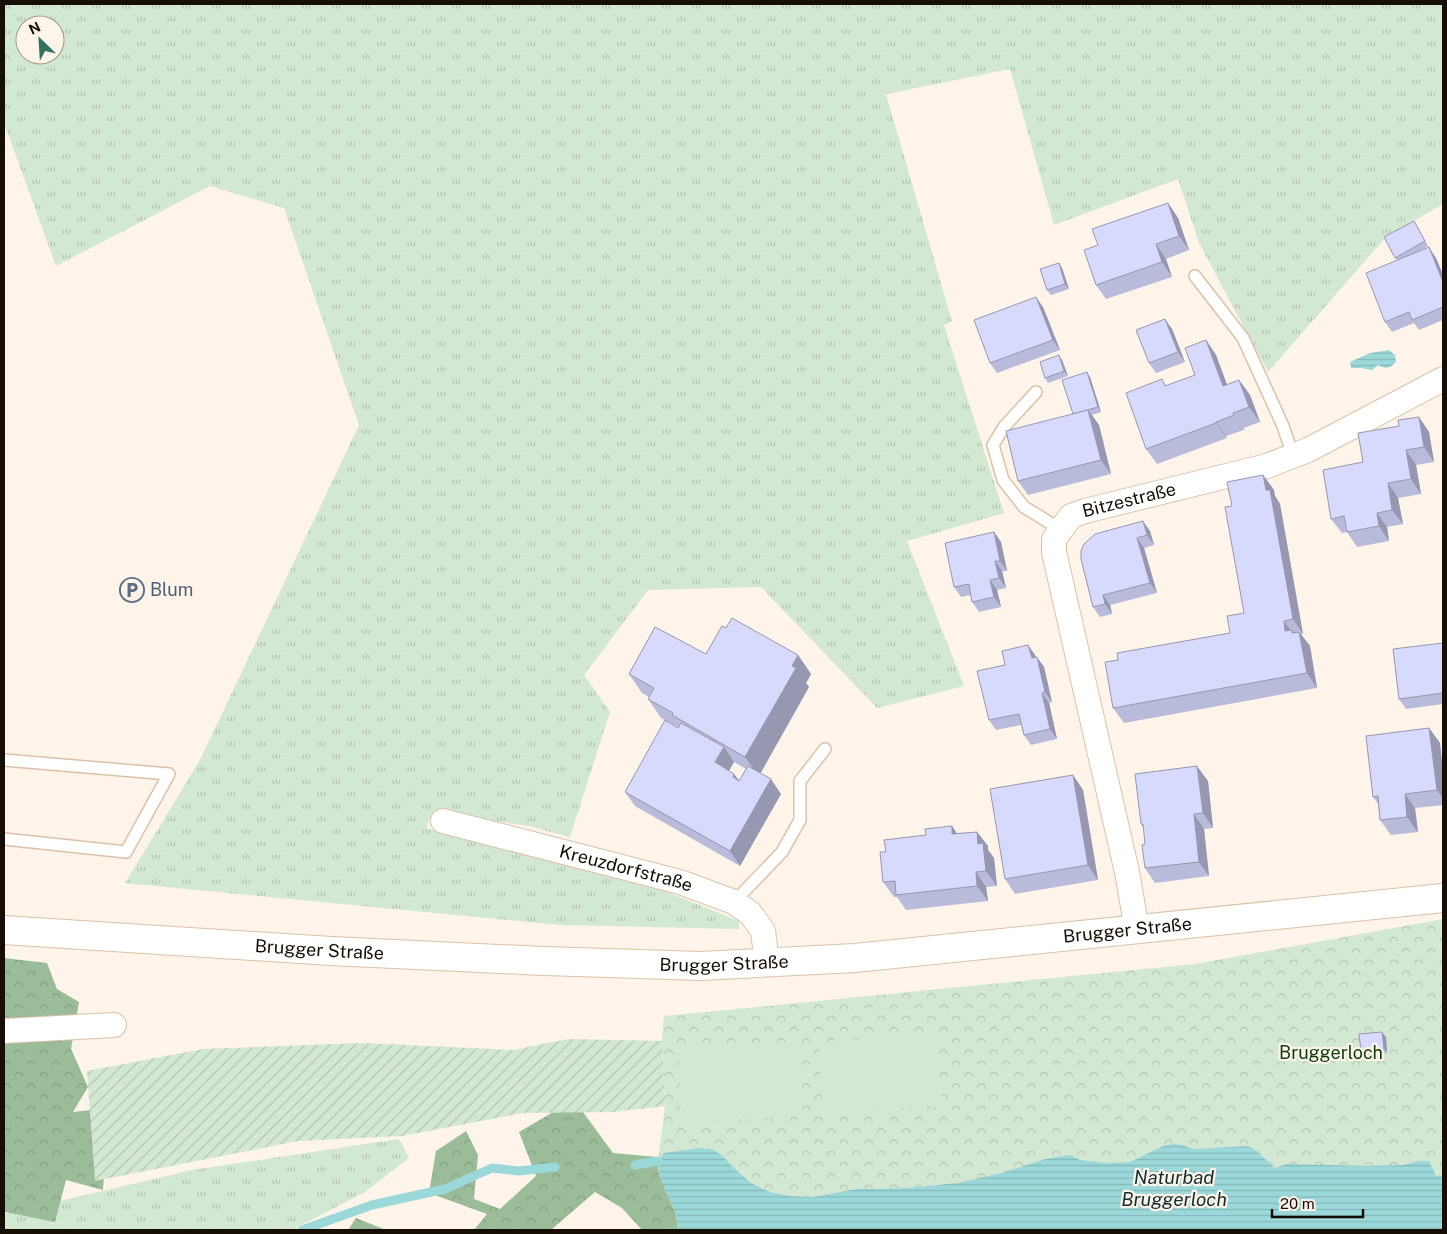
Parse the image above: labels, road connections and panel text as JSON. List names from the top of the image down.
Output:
{
  "streets": {
    "main road": ["Brugger Straße"],
    "street": ["Bitzestraße", "Kreuzdorfstraße"]
  },
  "crossings": [
    ["Bitzestraße", "Brugger Straße"],
    ["Kreuzdorfstraße", "Brugger Straße"]
  ],
  "water": ["Naturbad Bruggerloch"],
  "parks": ["Bruggerloch"],
  "places": {
    "parking": ["Blum"]
  },
  "scale_bar": "20 m",
  "north": "top left"
}
